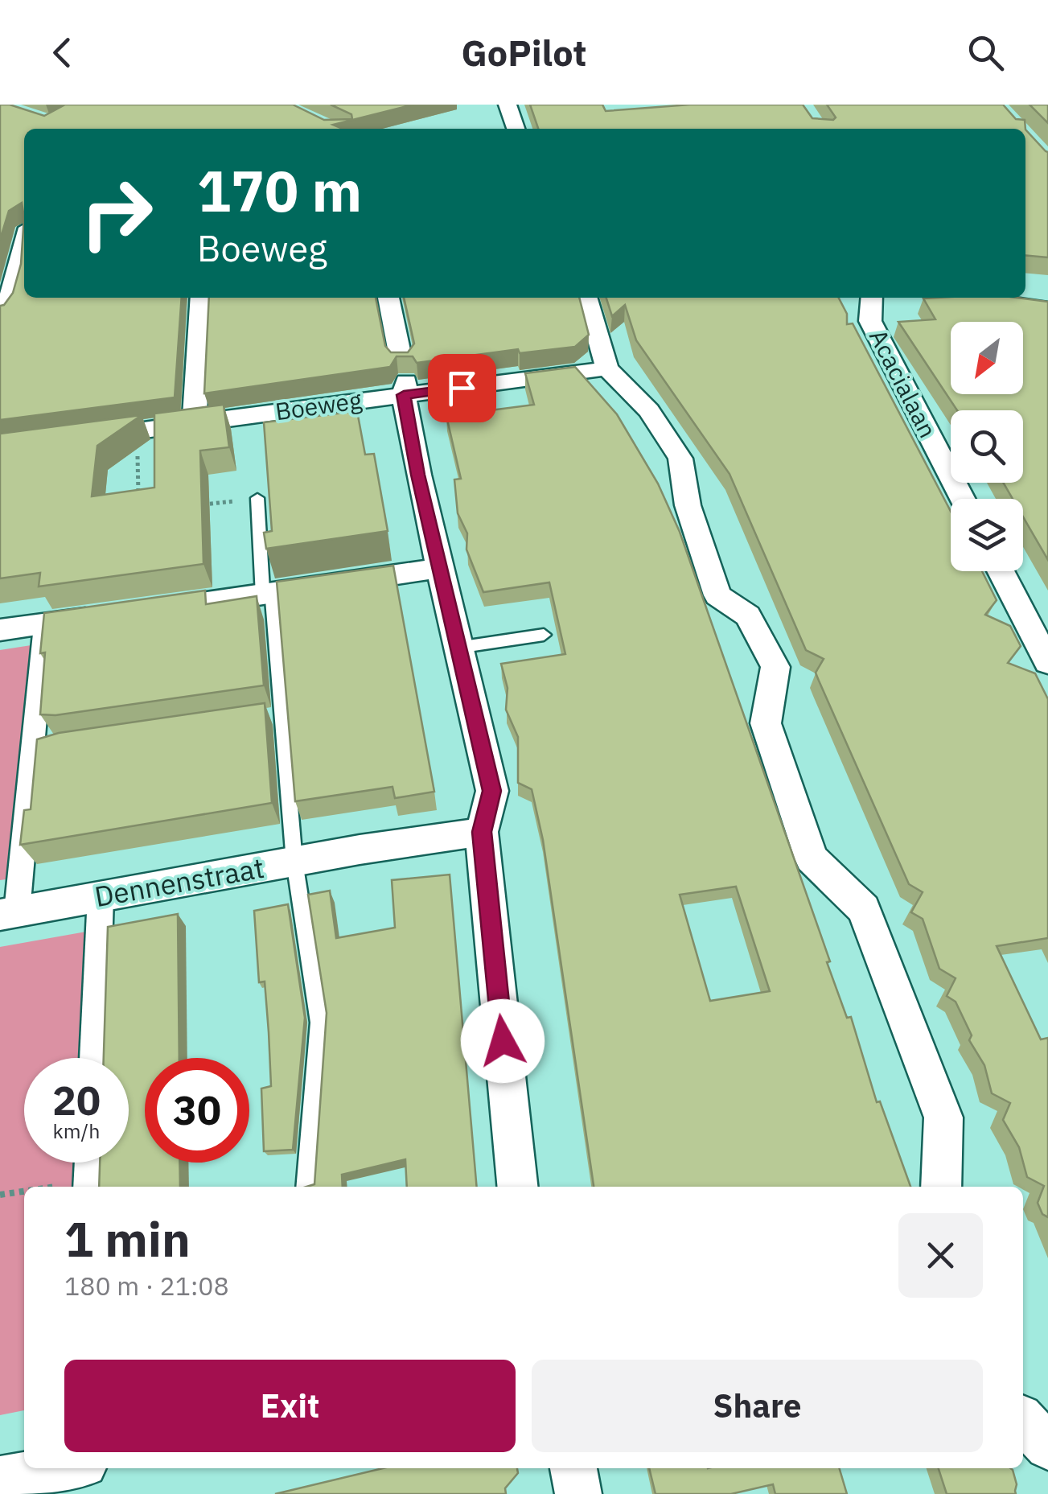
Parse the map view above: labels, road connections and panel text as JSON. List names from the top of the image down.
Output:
{
  "streets": {
    "street": ["Acacialaan", "Boeweg", "Dennenstraat"]
  },
  "north": "bottom left",
  "page": {
    "header": "GoPilot",
    "turn": ["170 m", "Boeweg"],
    "speed": "20 km/h",
    "limit": "30",
    "heading": ["1 min", "180 m · 21:08"],
    "buttons": ["Exit", "Share"]
  }
}
